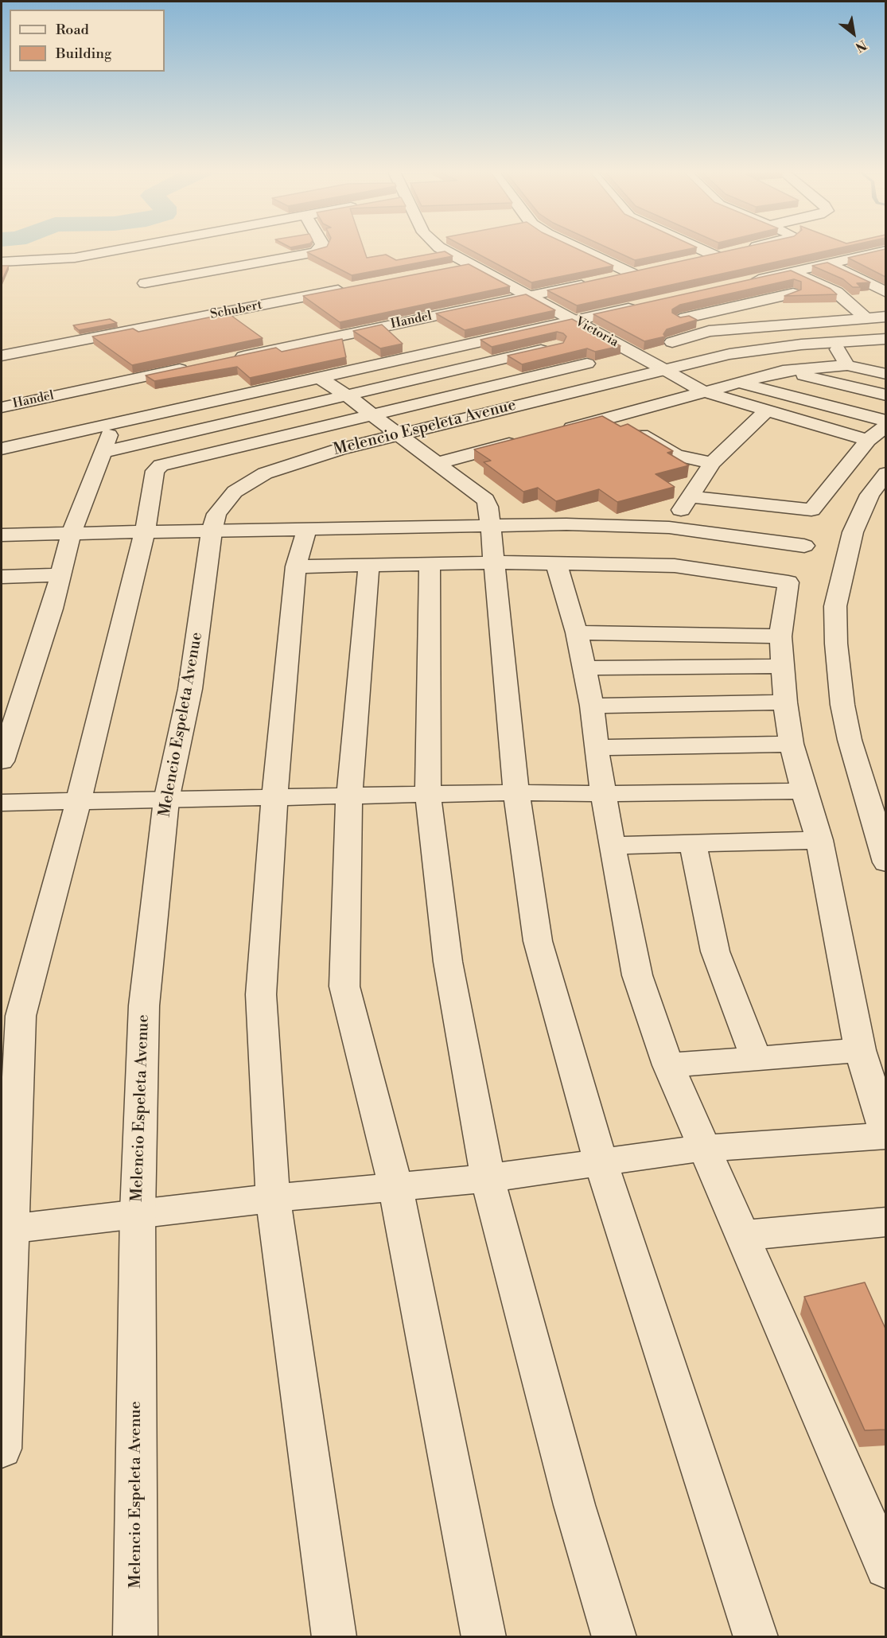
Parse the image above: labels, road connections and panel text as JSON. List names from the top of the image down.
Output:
{
  "streets": {
    "street": [
      "Schubert",
      "Handel",
      "Victoria",
      "Melencio Espeleta Avenue"
    ]
  },
  "crossings": [
    ["Handel", "Victoria"],
    ["Victoria", "Melencio Espeleta Avenue"]
  ],
  "legend": ["Road", "Building"],
  "north": "bottom right"
}
